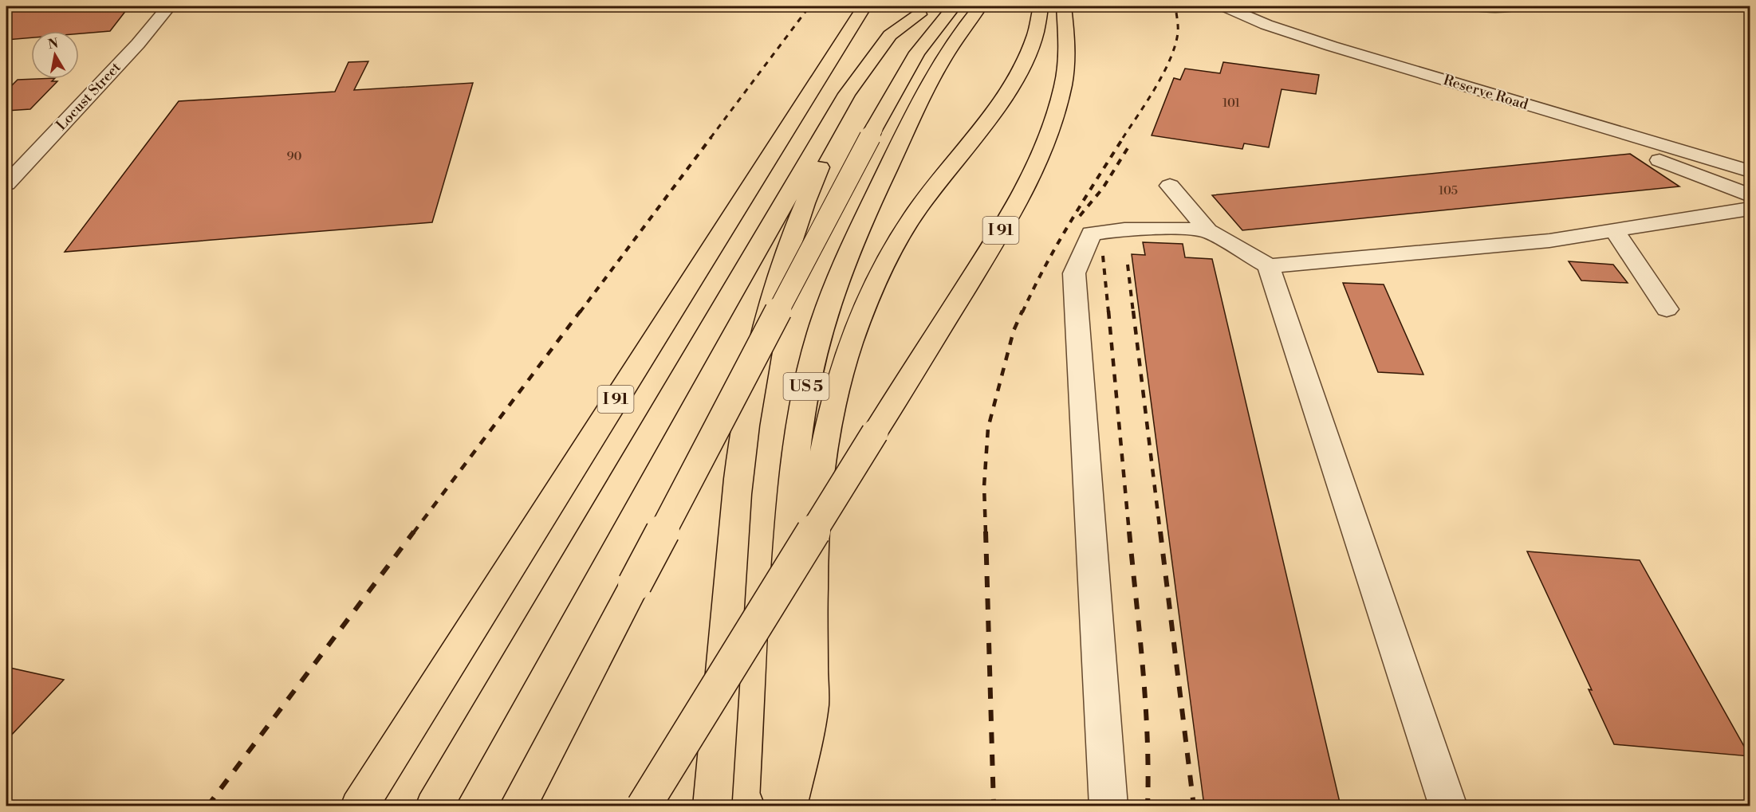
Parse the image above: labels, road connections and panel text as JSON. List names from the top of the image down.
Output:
{
  "streets": {
    "highway": ["I 91", "US 5"],
    "street": ["Reserve Road", "Locust Street"]
  },
  "house_numbers": ["101", "90", "105"],
  "north": "top"
}
